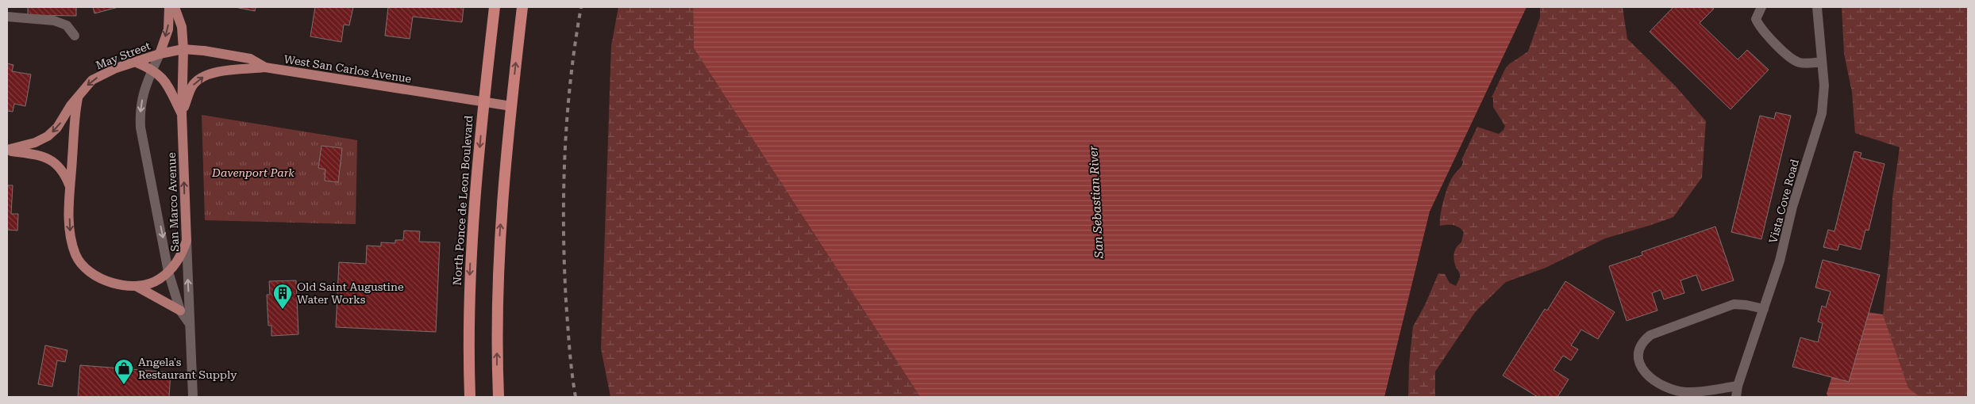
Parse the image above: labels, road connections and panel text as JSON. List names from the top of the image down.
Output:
{
  "streets": {
    "highway": ["North Ponce de Leon Boulevard"],
    "main road": ["May Street", "West San Carlos Avenue", "San Marco Avenue"],
    "street": ["Vista Cove Road"]
  },
  "crossings": [
    ["May Street", "West San Carlos Avenue"],
    ["May Street", "San Marco Avenue"],
    ["West San Carlos Avenue", "North Ponce de Leon Boulevard"],
    ["West San Carlos Avenue", "San Marco Avenue"]
  ],
  "one_way": ["San Marco Avenue"],
  "water": ["San Sebastian River"],
  "parks": ["Davenport Park"],
  "places": {
    "building": ["Old Saint Augustine Water Works"],
    "shop": ["Angela's Restaurant Supply"]
  }
}
